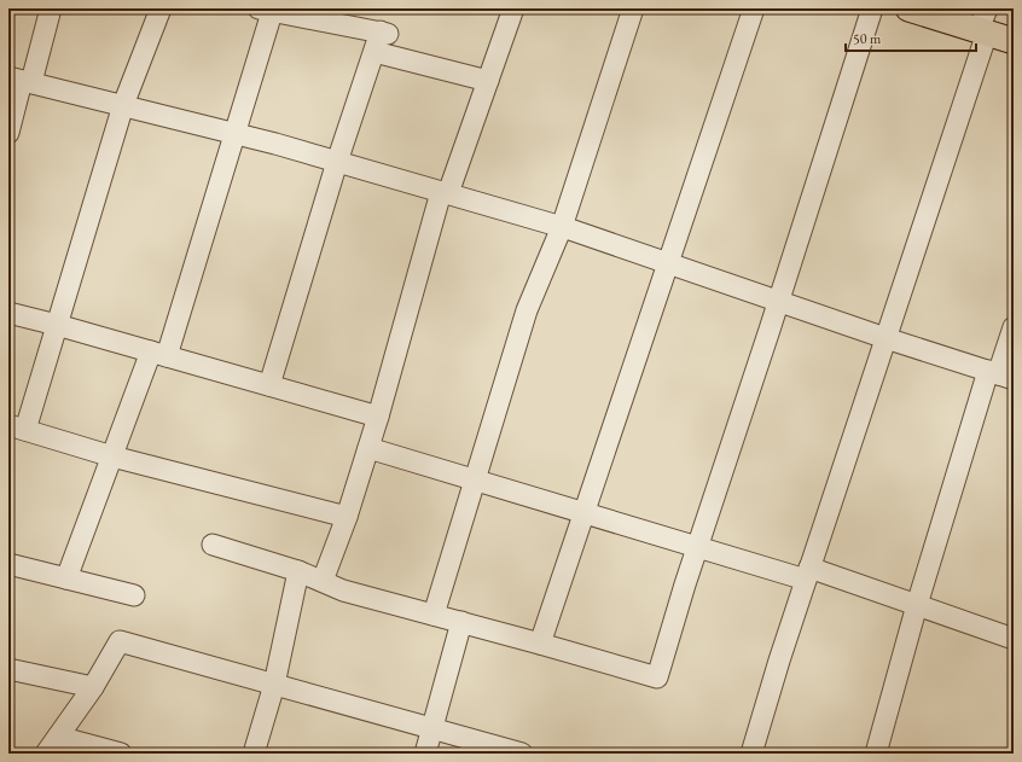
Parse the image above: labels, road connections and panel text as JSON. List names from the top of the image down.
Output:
{
  "scale_bar": "50 m"
}
